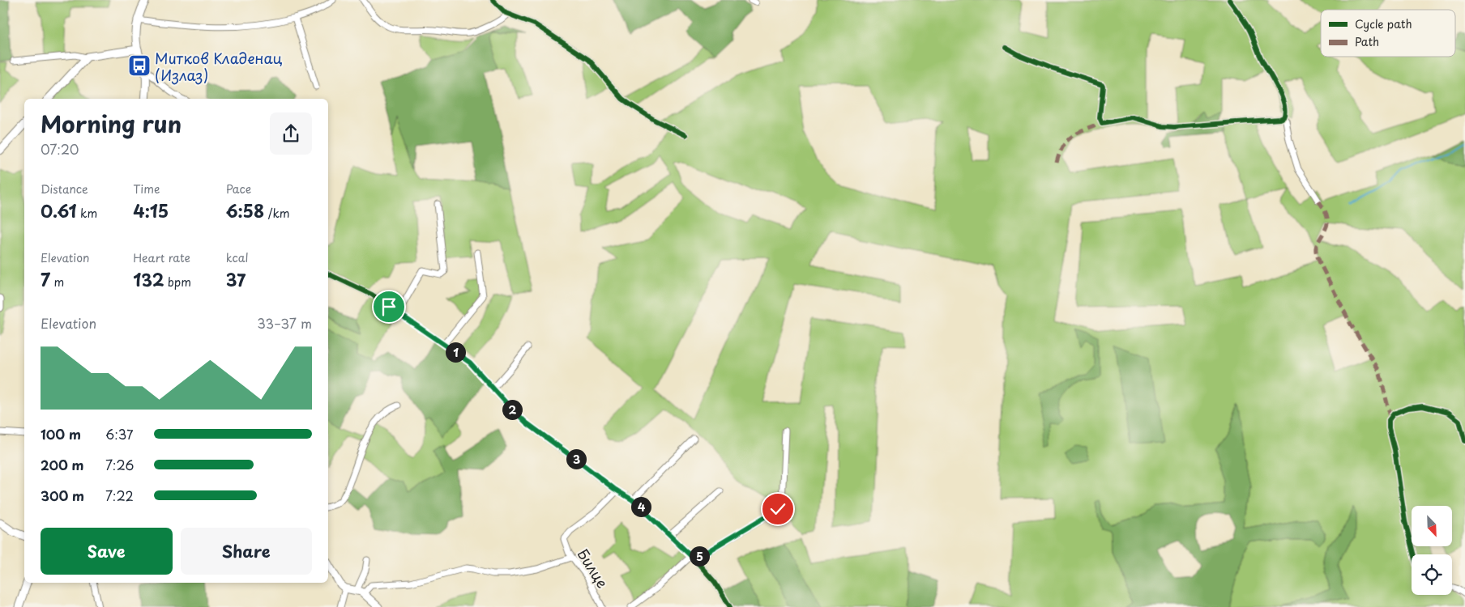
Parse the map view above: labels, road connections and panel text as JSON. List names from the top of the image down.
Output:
{
  "streets": {
    "street": ["Билце"]
  },
  "places": {
    "bus stop": ["Митков Кладенац (Излаз)"]
  },
  "legend": ["Cycle path", "Path"],
  "north": "bottom right",
  "page": {
    "heading": ["Morning run", "07:20"],
    "stats": [
      ["Distance", "0.61 km"],
      ["Time", "4:15"],
      ["Pace", "6:58 /km"],
      ["Elevation", "7 m"],
      ["Heart rate", "132 bpm"],
      ["kcal", "37"]
    ],
    "chart": ["Elevation", "33–37 m"],
    "pins": [
      "1",
      "2",
      "3",
      "4",
      "5"
    ],
    "list": [
      {
        "name": "100 m",
        "note": "6:37"
      },
      {
        "name": "200 m",
        "note": "7:26"
      },
      {
        "name": "300 m",
        "note": "7:22"
      }
    ],
    "buttons": ["Save", "Share"]
  }
}
